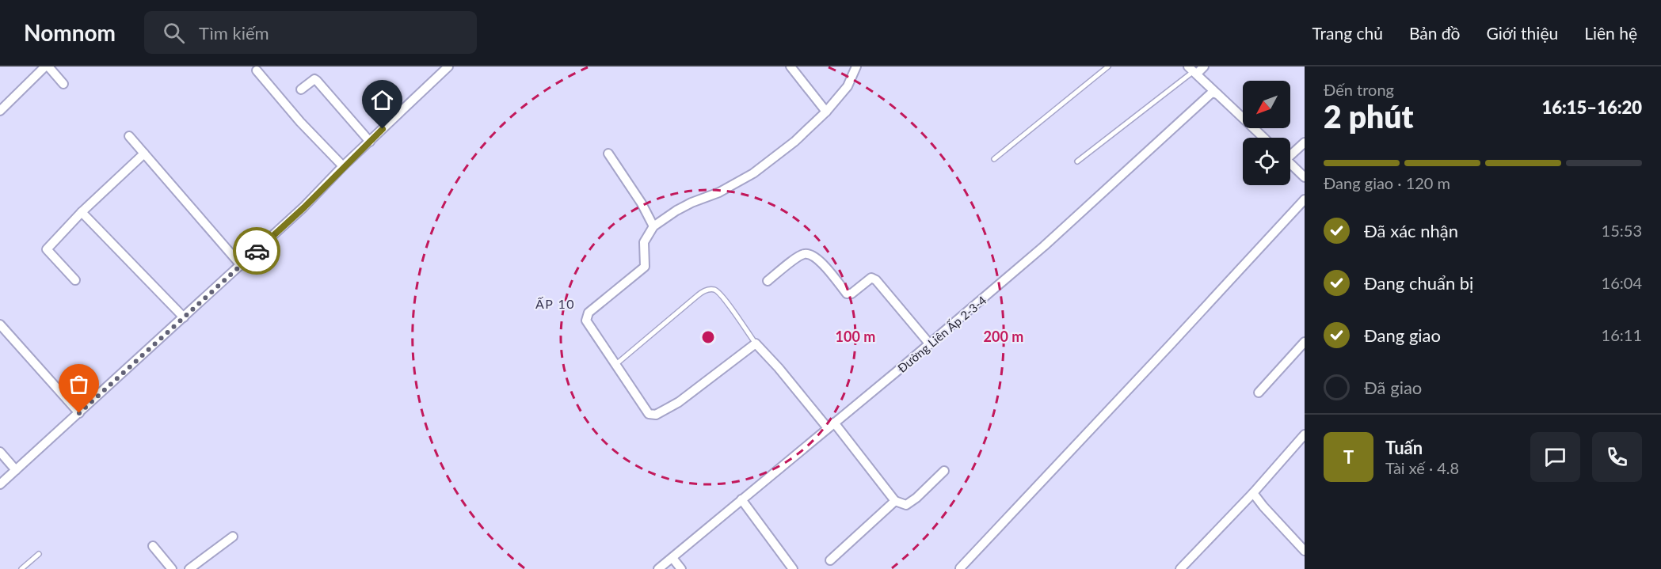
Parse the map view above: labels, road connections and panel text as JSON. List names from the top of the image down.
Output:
{
  "streets": {
    "street": ["Đường Liên Ấp 2-3-4"]
  },
  "districts": ["ẤP 10"],
  "north": "bottom left",
  "page": {
    "header": "Nomnom",
    "search": "Tìm kiếm",
    "nav": [
      "Trang chủ",
      "Bản đồ",
      "Giới thiệu",
      "Liên hệ"
    ],
    "heading": ["2 phút", "Đến trong", "16:15–16:20"],
    "panel": ["Tuấn", "Tài xế · 4.8"],
    "bar": "Đang giao · 120 m",
    "list": [
      ["Đã xác nhận", "15:53"],
      ["Đang chuẩn bị", "16:04"],
      ["Đang giao", "16:11"],
      "Đã giao"
    ],
    "round": "T"
  },
  "rings": ["100 m", "200 m"]
}
